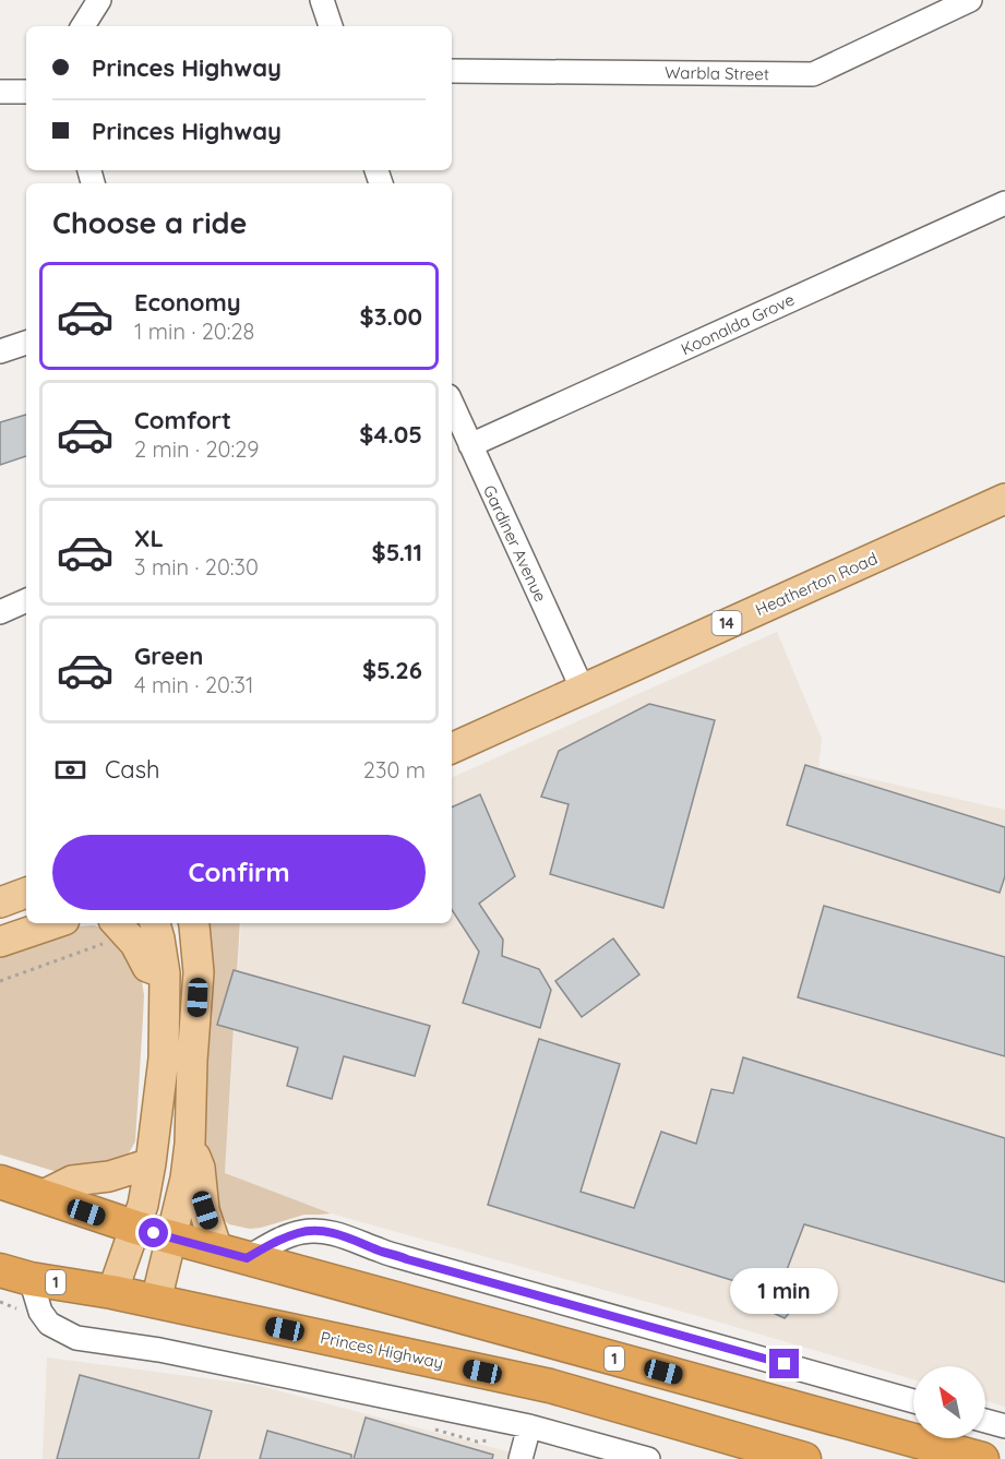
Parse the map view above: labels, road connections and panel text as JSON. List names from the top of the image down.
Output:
{
  "streets": {
    "highway": ["1", "Princes Highway"],
    "main road": ["Heatherton Road", "14"],
    "street": ["Warbla Street", "Koonalda Grove", "Gardiner Avenue"]
  },
  "crossings": [
    ["Koonalda Grove", "Gardiner Avenue"],
    ["Gardiner Avenue", "Heatherton Road"]
  ],
  "north": "top left",
  "page": {
    "banner": ["Princes Highway", "Princes Highway"],
    "heading": "Choose a ride",
    "list": [
      {
        "name": "Economy",
        "note": "1 min · 20:28",
        "value": "$3.00"
      },
      {
        "name": "Comfort",
        "note": "2 min · 20:29",
        "value": "$4.05"
      },
      {
        "name": "XL",
        "note": "3 min · 20:30",
        "value": "$5.11"
      },
      {
        "name": "Green",
        "note": "4 min · 20:31",
        "value": "$5.26"
      }
    ],
    "pay": ["Cash", "230 m"],
    "buttons": "Confirm",
    "bubble": "1 min"
  }
}
